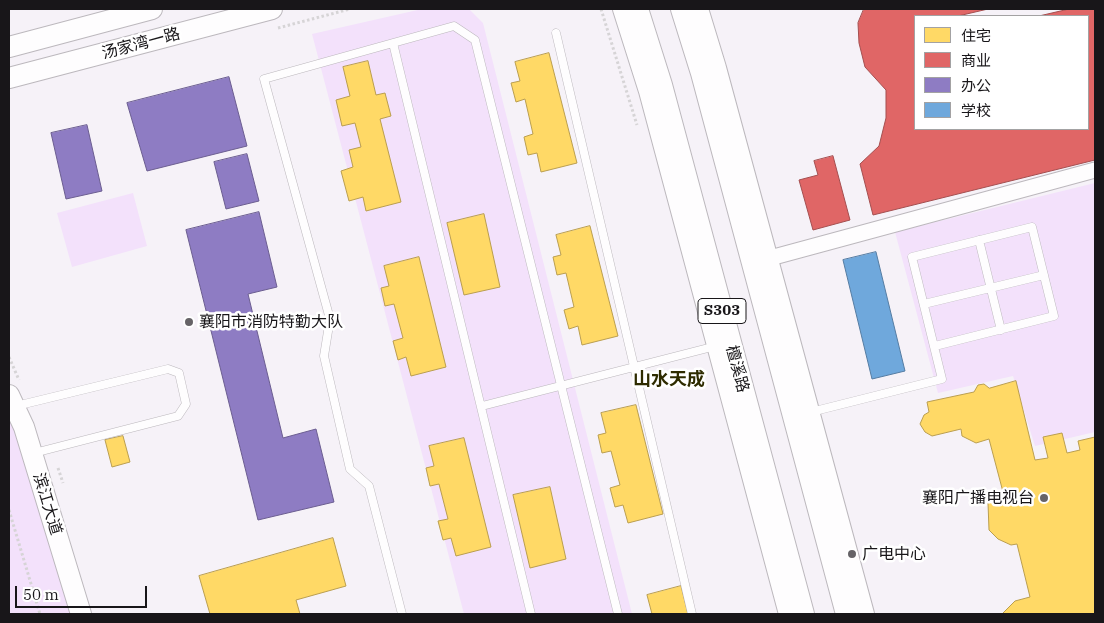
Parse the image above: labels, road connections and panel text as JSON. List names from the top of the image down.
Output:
{
  "streets": {
    "main road": ["S303", "檀溪路"],
    "street": ["汤家湾一路", "滨江大道"]
  },
  "districts": ["山水天成"],
  "places": ["襄阳市消防特勤大队", "襄阳广播电视台", "广电中心"],
  "legend": [
    "住宅",
    "商业",
    "办公",
    "学校"
  ],
  "scale_bar": "50 m"
}
